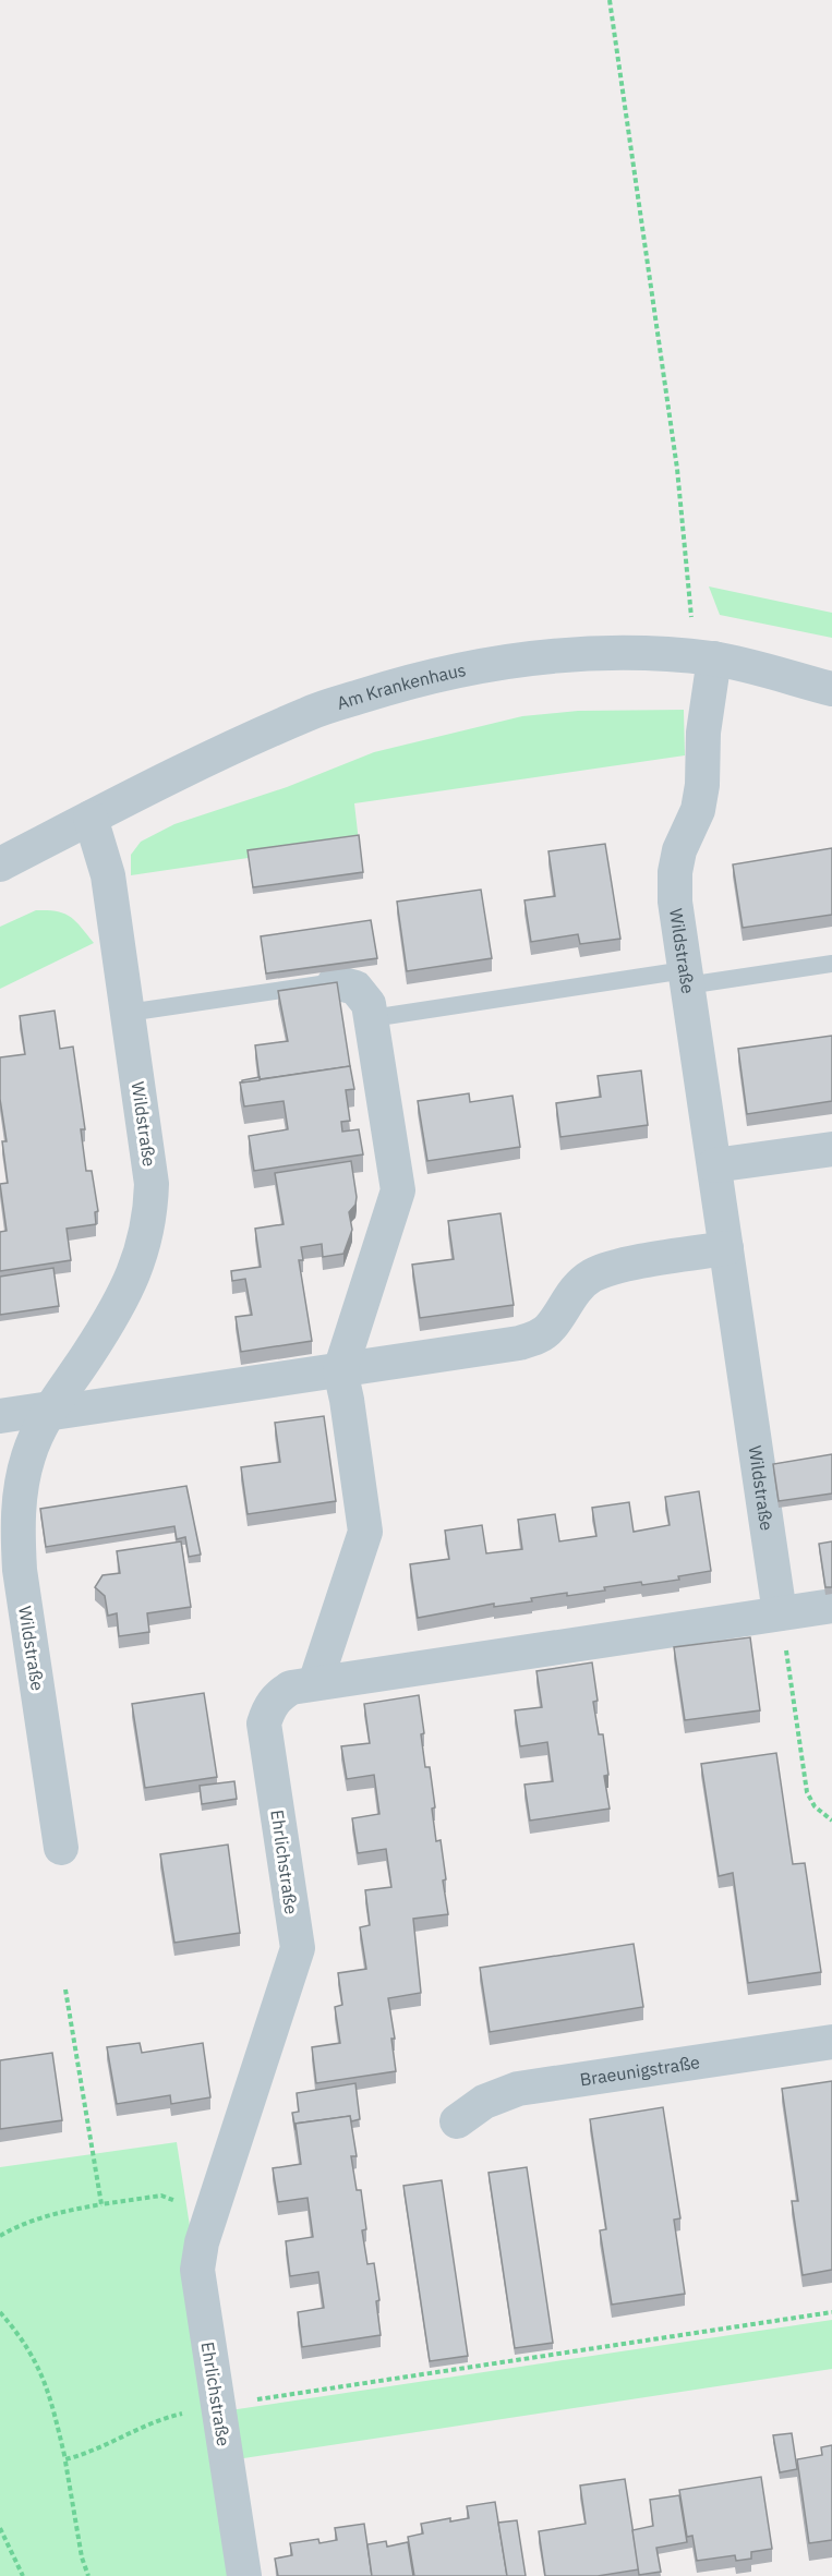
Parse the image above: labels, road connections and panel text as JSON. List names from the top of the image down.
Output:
{
  "streets": {
    "street": [
      "Am Krankenhaus",
      "Wildstraße",
      "Ehrlichstraße",
      "Braeunigstraße"
    ]
  },
  "crossings": [
    ["Am Krankenhaus", "Wildstraße"],
    ["Wildstraße", "Ehrlichstraße"]
  ]
}
